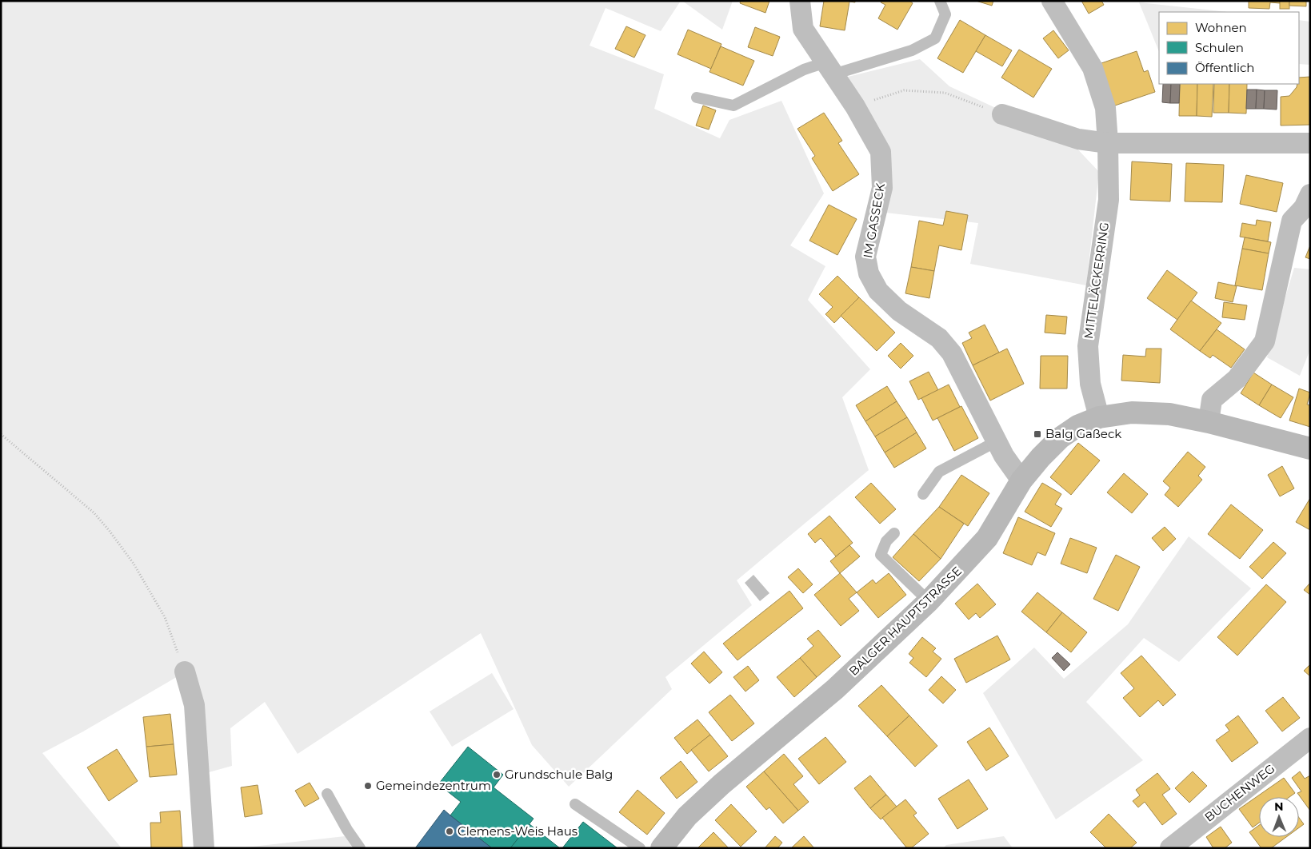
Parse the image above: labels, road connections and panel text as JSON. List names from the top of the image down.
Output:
{
  "streets": {
    "street": [
      "IM GASSECK",
      "MITTELÄCKERRING",
      "BALGER HAUPTSTRASSE",
      "BUCHENWEG"
    ]
  },
  "crossings": [
    ["IM GASSECK", "BALGER HAUPTSTRASSE"],
    ["MITTELÄCKERRING", "BALGER HAUPTSTRASSE"]
  ],
  "places": {
    "transit": ["Balg Gaßeck"],
    "other": ["Grundschule Balg", "Gemeindezentrum", "Clemens-Weis Haus"]
  },
  "legend": ["Wohnen", "Schulen", "Öffentlich"],
  "north": "top"
}
